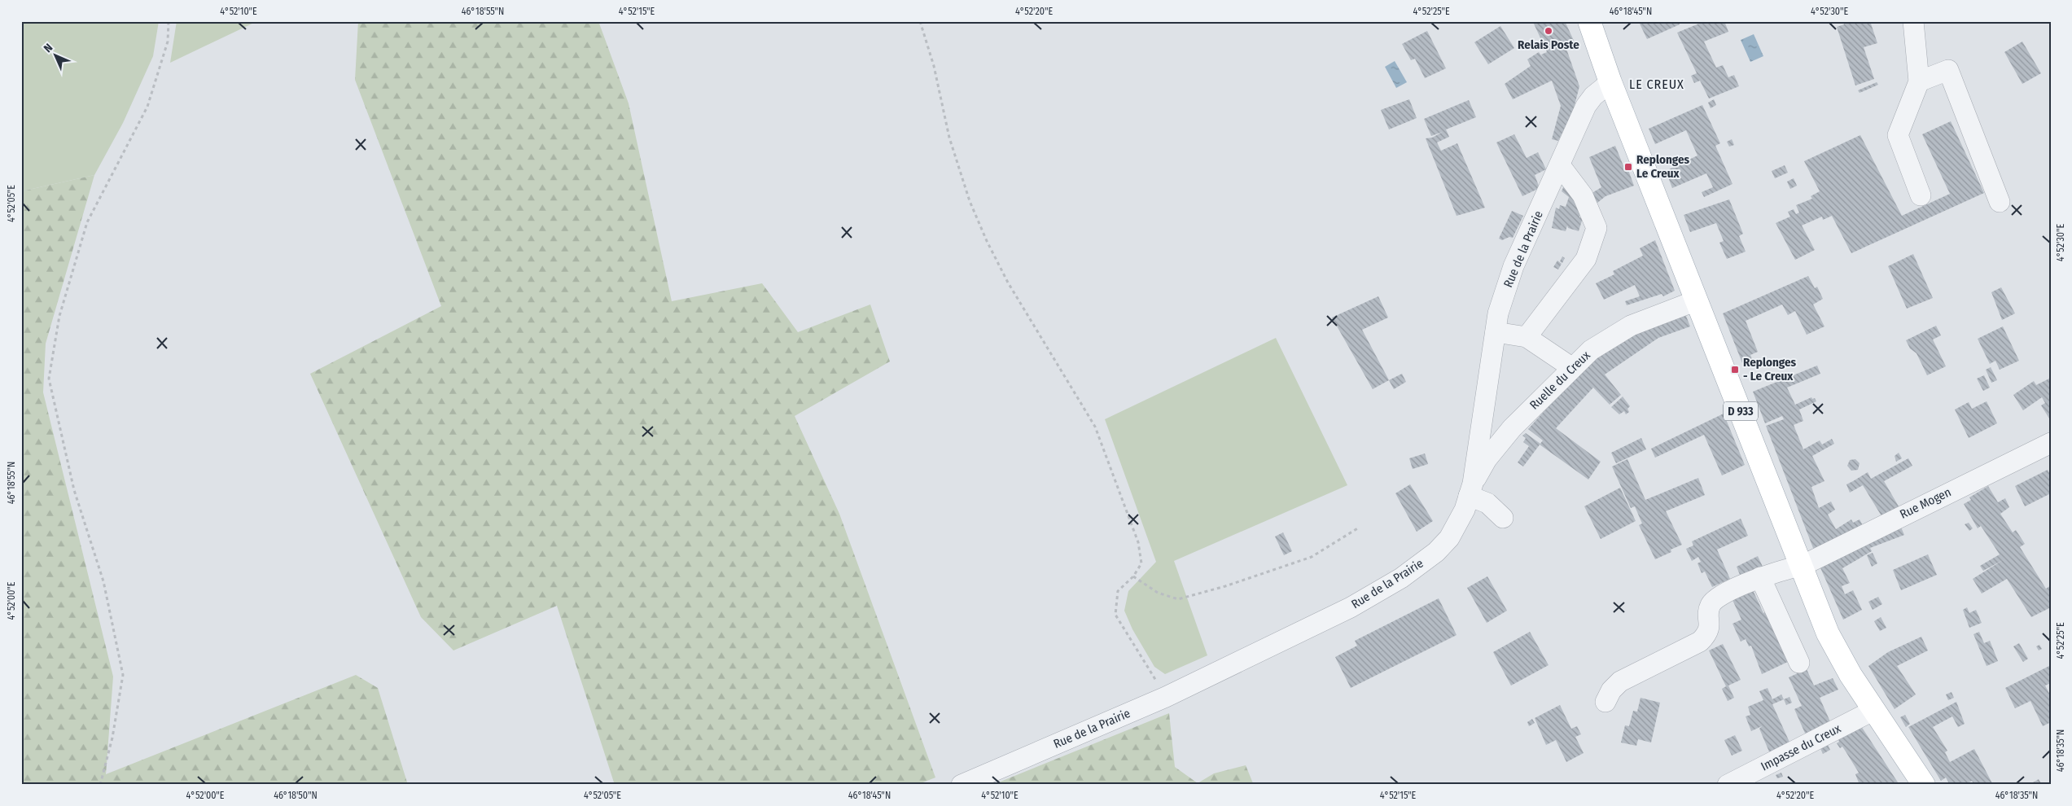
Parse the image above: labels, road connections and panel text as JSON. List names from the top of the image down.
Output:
{
  "streets": {
    "main road": ["D 933"],
    "street": [
      "Rue de la Prairie",
      "Ruelle du Creux",
      "Rue Mogen",
      "Impasse du Creux"
    ]
  },
  "crossings": [
    ["Rue de la Prairie", "Ruelle du Creux"],
    ["Rue de la Prairie", "D 933"],
    ["Ruelle du Creux", "D 933"],
    ["D 933", "Rue Mogen"],
    ["D 933", "Impasse du Creux"]
  ],
  "districts": ["LE CREUX"],
  "places": {
    "other": ["Relais Poste"],
    "transit": ["Replonges Le Creux", "Replonges - Le Creux"]
  },
  "north": "top left",
  "coordinates": [
    "4°52'10\"E",
    "46°18'55\"N",
    "4°52'15\"E",
    "4°52'20\"E",
    "4°52'25\"E",
    "46°18'45\"N",
    "4°52'30\"E",
    "4°52'05\"E",
    "4°52'00\"E",
    "46°18'35\"N",
    "46°18'50\"N"
  ]
}
